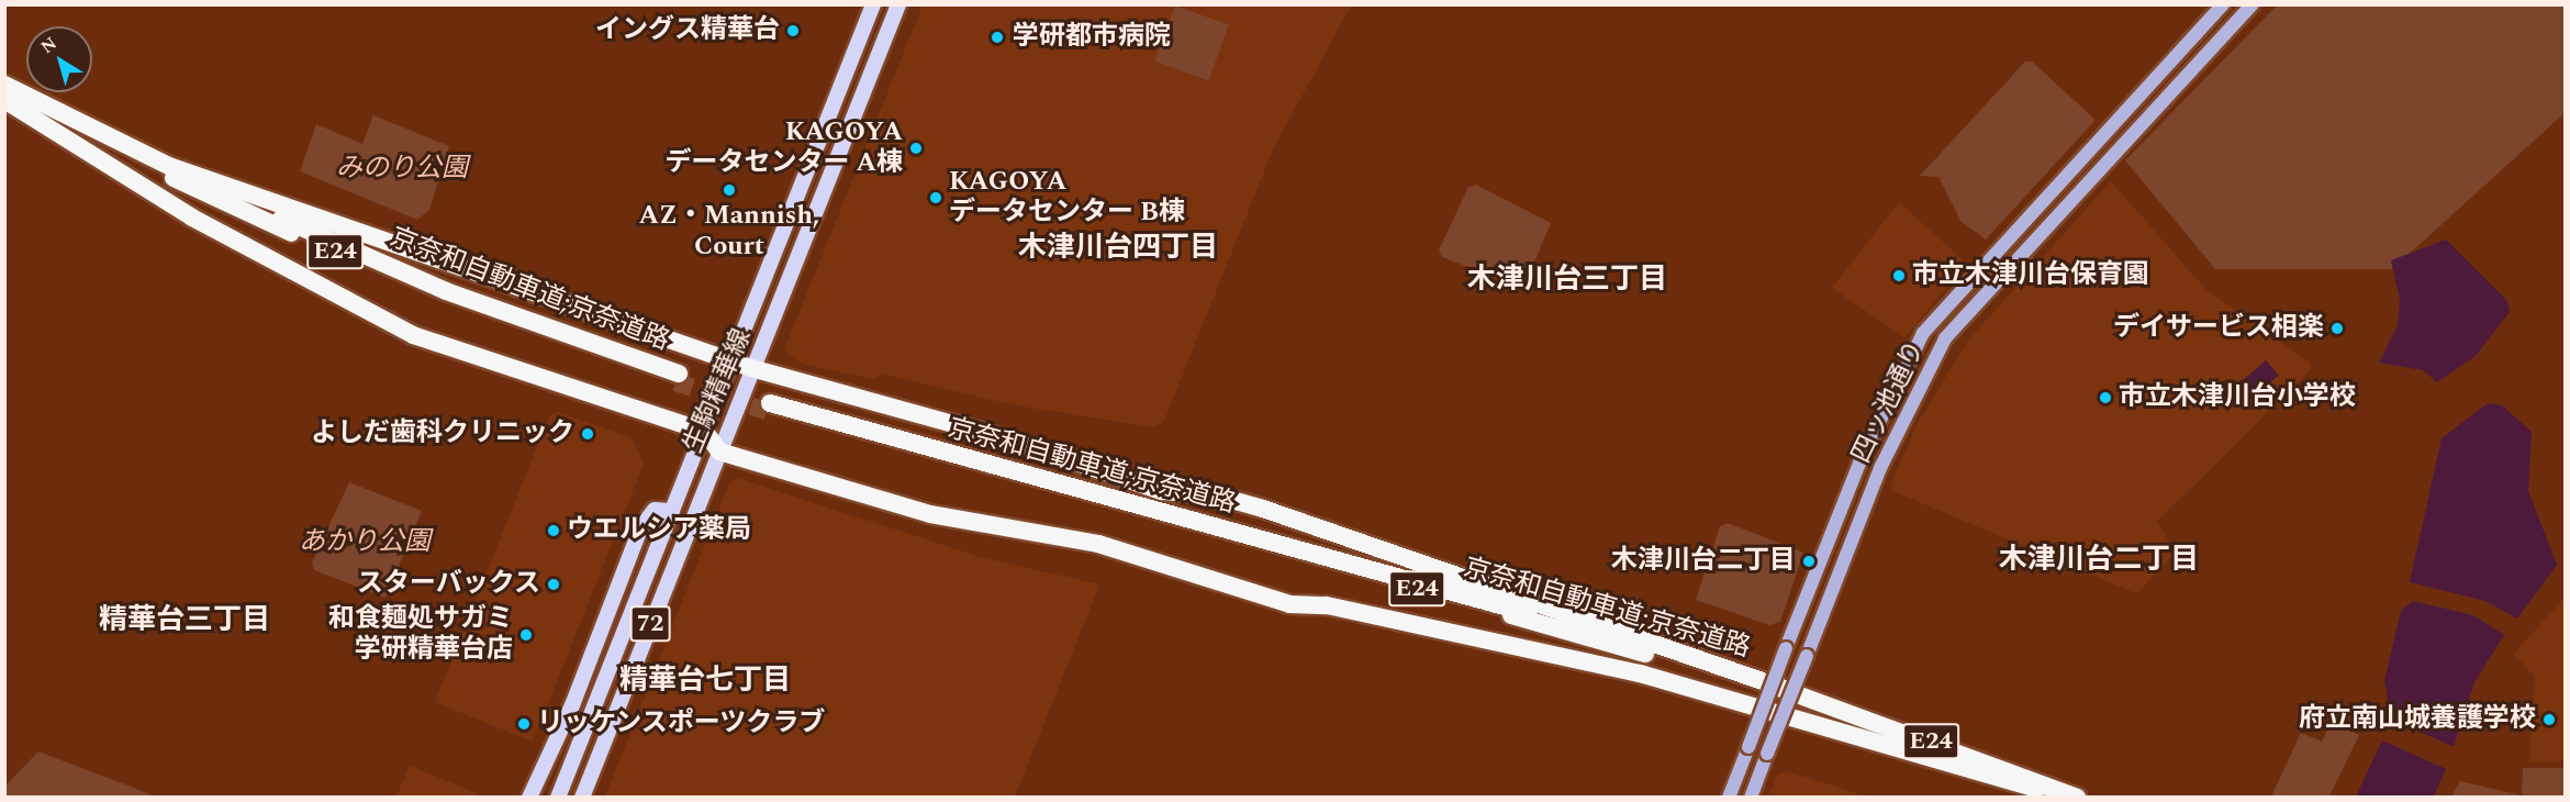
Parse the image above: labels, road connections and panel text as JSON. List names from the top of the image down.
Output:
{
  "streets": {
    "highway": ["E24", "京奈和自動車道;京奈道路"],
    "main road": ["生駒精華線", "四ッ池通り", "72"]
  },
  "districts": [
    "木津川台四丁目",
    "木津川台三丁目",
    "木津川台二丁目",
    "精華台三丁目",
    "精華台七丁目"
  ],
  "parks": ["みのり公園", "あかり公園"],
  "places": [
    "イングス精華台",
    "学研都市病院",
    "KAGOYA データセンター A棟",
    "AZ・Mannish, Court",
    "KAGOYA データセンター B棟",
    "市立木津川台保育園",
    "デイサービス相楽",
    "市立木津川台小学校",
    "よしだ歯科クリニック",
    "ウエルシア薬局",
    "木津川台二丁目",
    "スターバックス",
    "和食麺処サガミ 学研精華台店",
    "府立南山城養護学校",
    "リッケンスポーツクラブ"
  ],
  "north": "top left"
}
